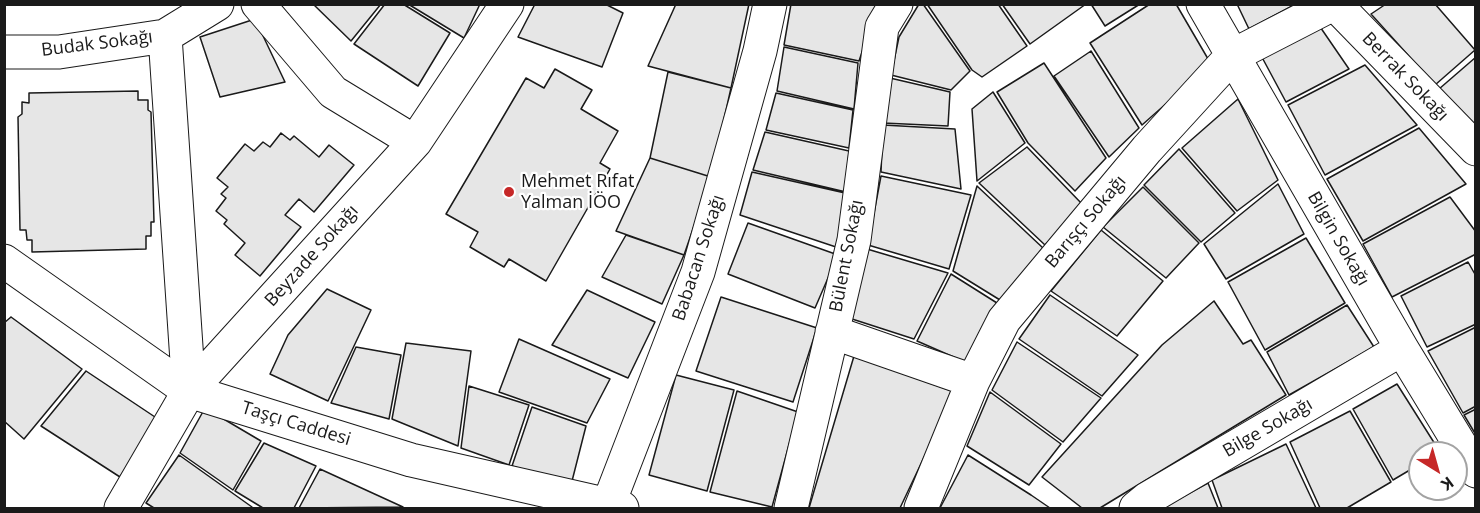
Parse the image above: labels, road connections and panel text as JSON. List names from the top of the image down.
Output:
{
  "streets": {
    "street": [
      "Budak Sokağı",
      "Berrak Sokağı",
      "Barışçı Sokağı",
      "Bilgin Sokağı",
      "Beyzade Sokağı",
      "Bülent Sokağı",
      "Babacan Sokağı",
      "Taşçı Caddesi",
      "Bilge Sokağı"
    ]
  },
  "crossings": [
    ["Berrak Sokağı", "Barışçı Sokağı"],
    ["Barışçı Sokağı", "Bilgin Sokağı"],
    ["Bilgin Sokağı", "Bilge Sokağı"],
    ["Beyzade Sokağı", "Taşçı Caddesi"],
    ["Babacan Sokağı", "Taşçı Caddesi"]
  ],
  "places": ["Mehmet Rıfat Yalman İÖO"],
  "north": "bottom right"
}
